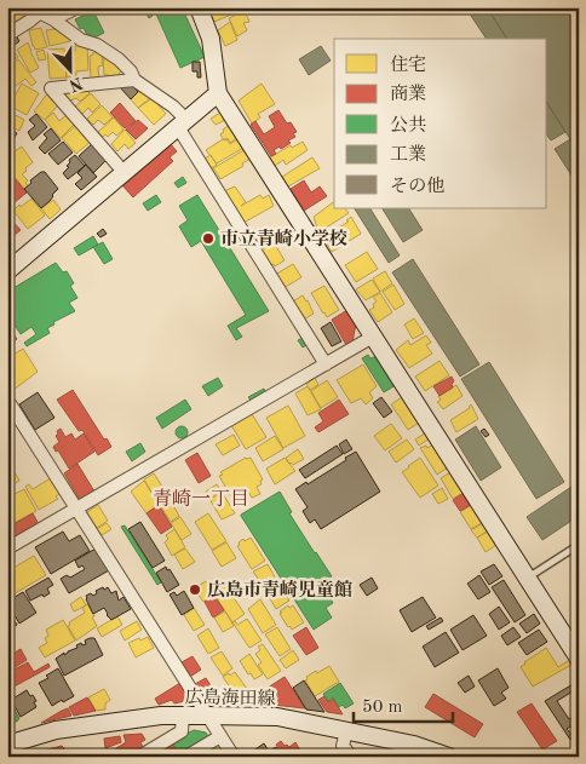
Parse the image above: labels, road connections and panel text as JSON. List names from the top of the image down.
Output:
{
  "streets": {
    "street": ["広島海田線"]
  },
  "districts": ["青崎一丁目"],
  "places": ["市立青崎小学校", "広島市青崎児童館"],
  "legend": [
    "住宅",
    "商業",
    "公共",
    "工業",
    "その他"
  ],
  "scale_bar": "50 m",
  "north": "bottom"
}
